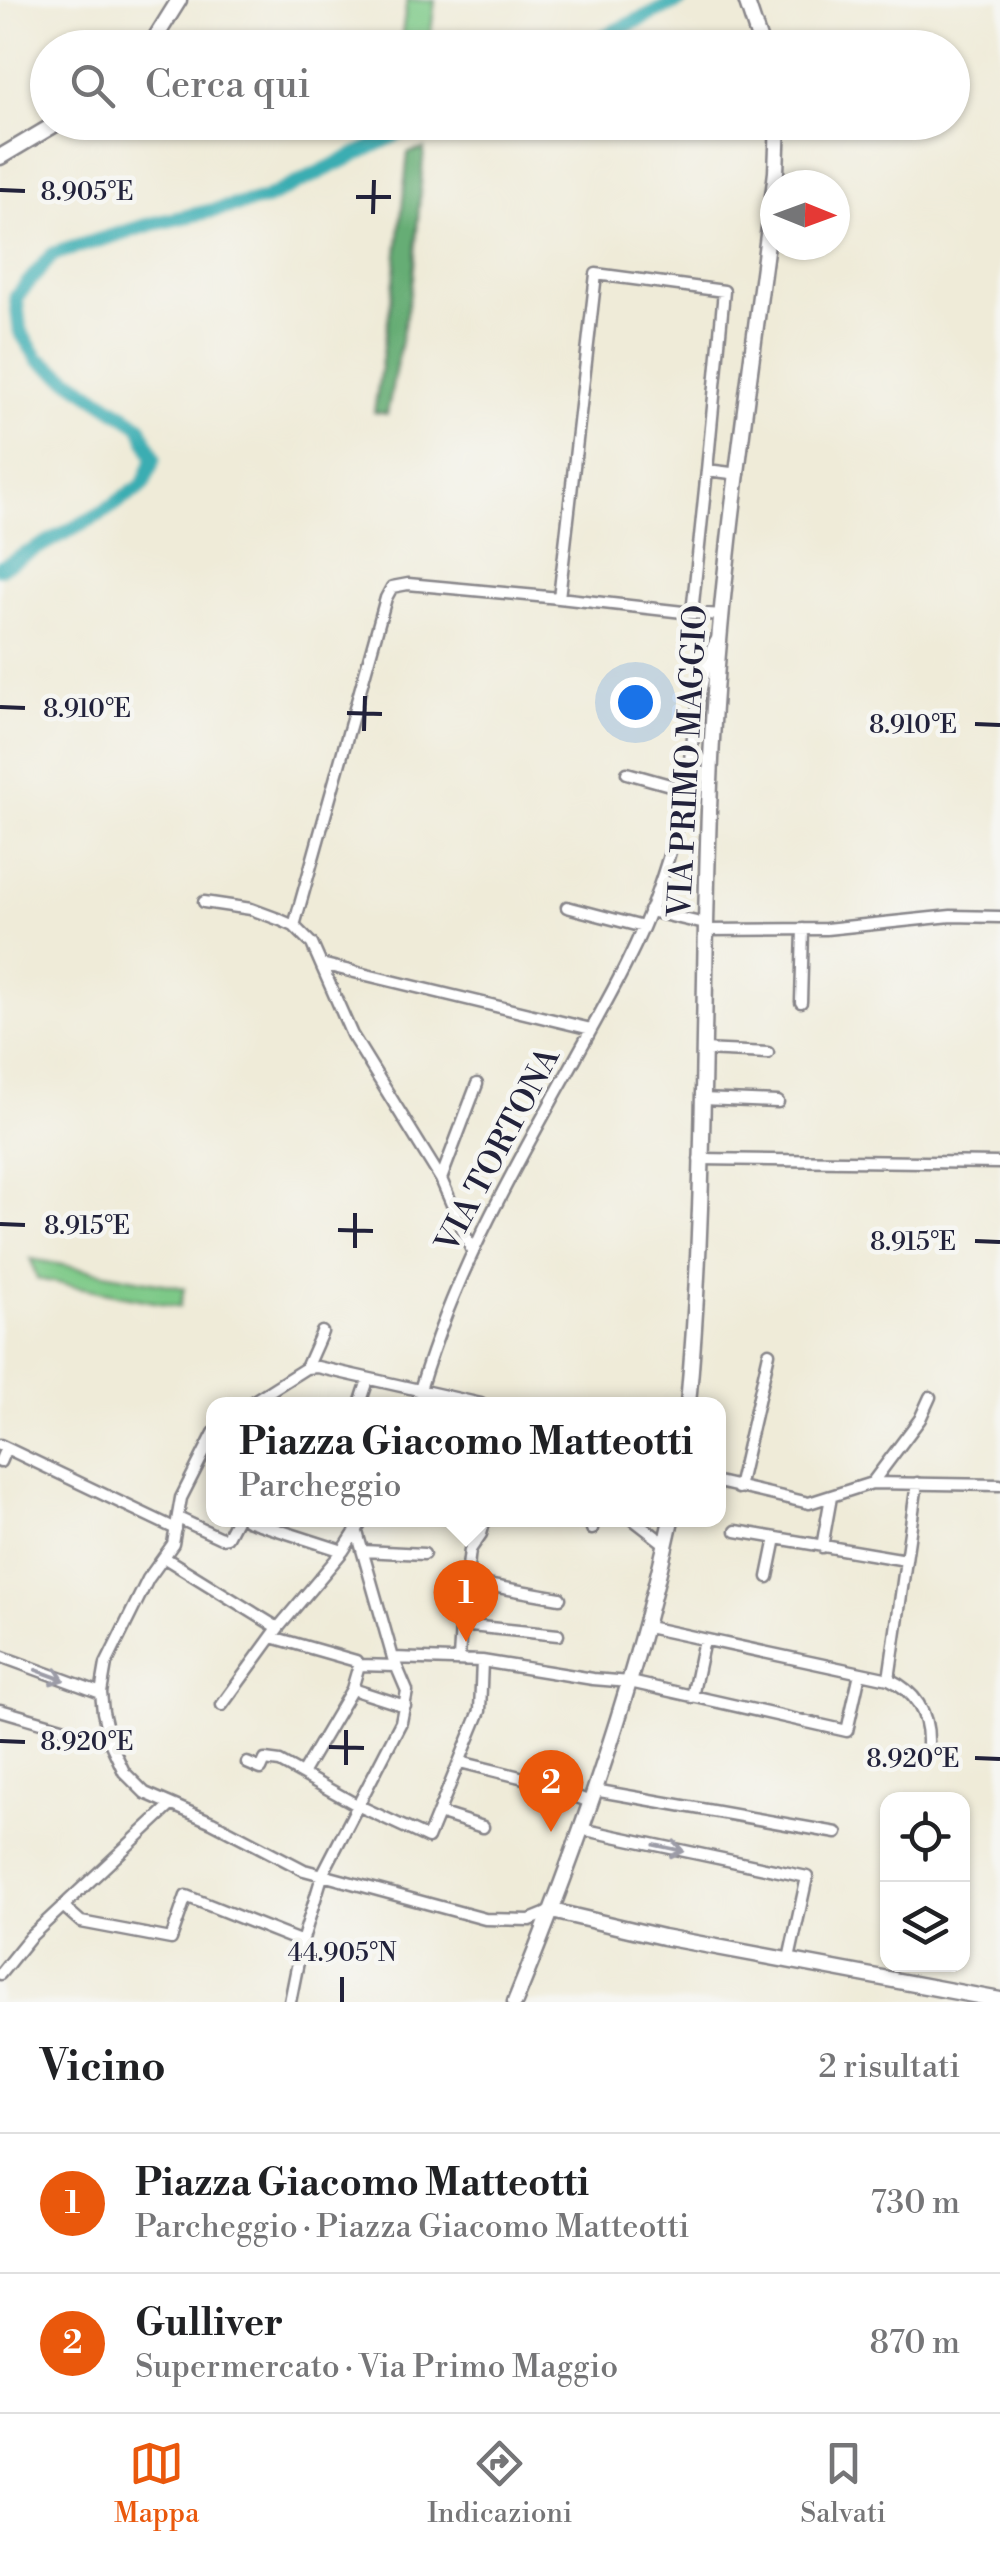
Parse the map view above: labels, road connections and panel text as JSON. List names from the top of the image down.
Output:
{
  "streets": {
    "main road": ["VIA PRIMO MAGGIO"],
    "street": ["VIA TORTONA"]
  },
  "crossings": [
    ["VIA PRIMO MAGGIO", "VIA TORTONA"]
  ],
  "north": "right",
  "page": {
    "search": "Cerca qui",
    "popup": ["Piazza Giacomo Matteotti", "Parcheggio"],
    "pins": ["1", "2"],
    "heading": ["Vicino", "2 risultati"],
    "list": [
      {
        "mark": "1",
        "name": "Piazza Giacomo Matteotti",
        "note": "Parcheggio · Piazza Giacomo Matteotti",
        "value": "730 m"
      },
      {
        "mark": "2",
        "name": "Gulliver",
        "note": "Supermercato · Via Primo Maggio",
        "value": "870 m"
      }
    ],
    "nav": ["Mappa", "Indicazioni", "Salvati"]
  },
  "coordinates": [
    "8.905°E",
    "8.910°E",
    "8.915°E",
    "8.920°E",
    "44.905°N"
  ]
}
